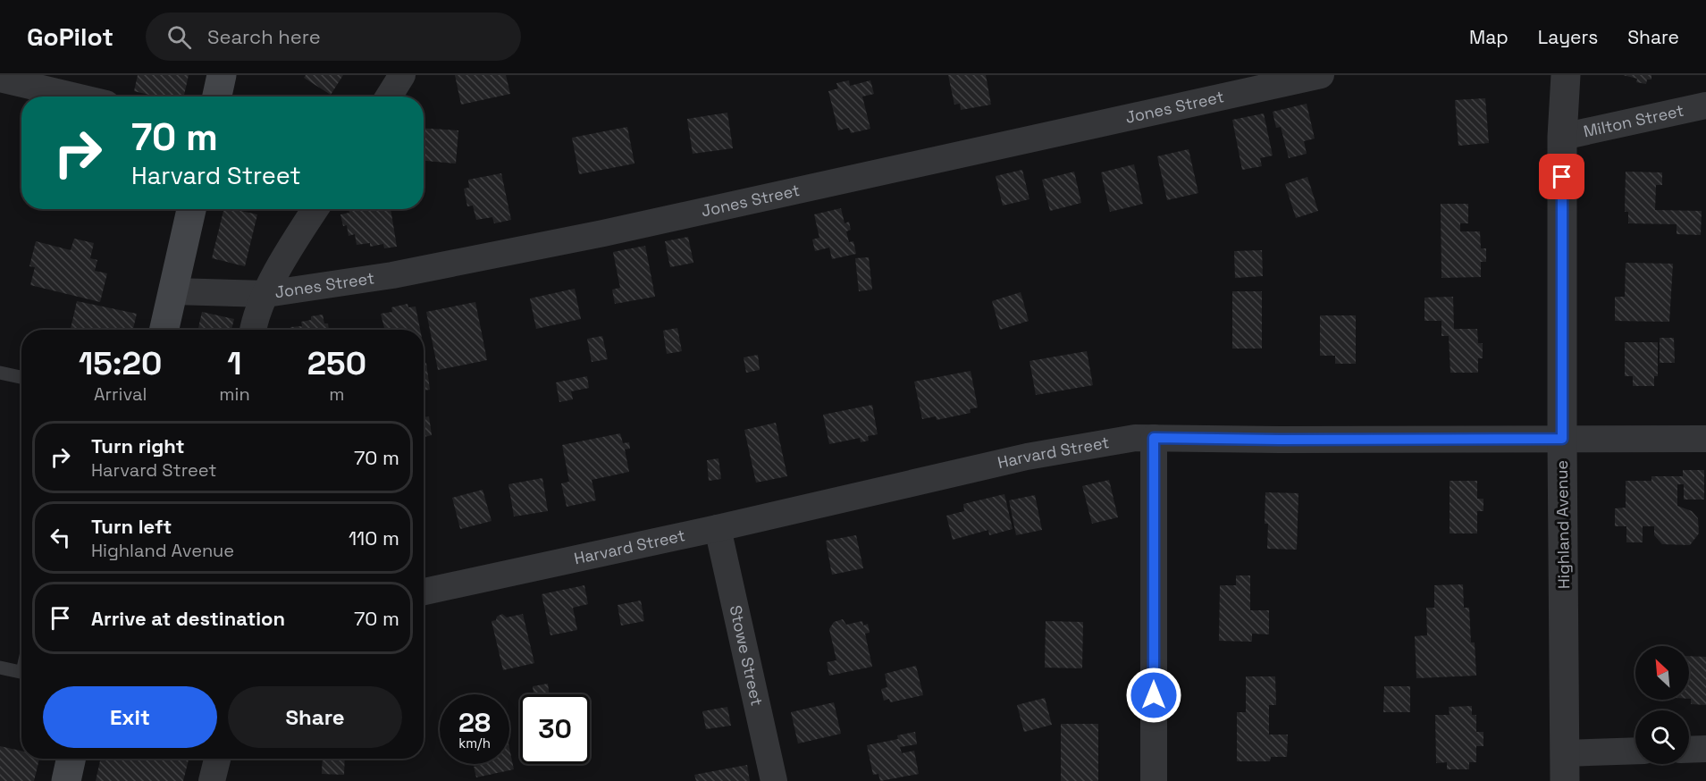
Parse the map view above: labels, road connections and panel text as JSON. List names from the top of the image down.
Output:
{
  "streets": {
    "street": [
      "Jones Street",
      "Milton Street",
      "Harvard Street",
      "Highland Avenue",
      "Stowe Street"
    ]
  },
  "crossings": [
    ["Milton Street", "Highland Avenue"],
    ["Harvard Street", "Highland Avenue"],
    ["Harvard Street", "Stowe Street"]
  ],
  "north": "top left",
  "page": {
    "header": "GoPilot",
    "search": "Search here",
    "nav": ["Map", "Layers", "Share"],
    "turn": ["70 m", "Harvard Street"],
    "eta": [
      "15:20",
      "Arrival",
      "1",
      "min",
      "250",
      "m"
    ],
    "list": [
      {
        "name": "Turn right",
        "note": "Harvard Street",
        "value": "70 m"
      },
      {
        "name": "Turn left",
        "note": "Highland Avenue",
        "value": "110 m"
      },
      {
        "name": "Arrive at destination",
        "value": "70 m"
      }
    ],
    "buttons": ["Exit", "Share"],
    "speed": "28 km/h",
    "limit": "30"
  }
}
